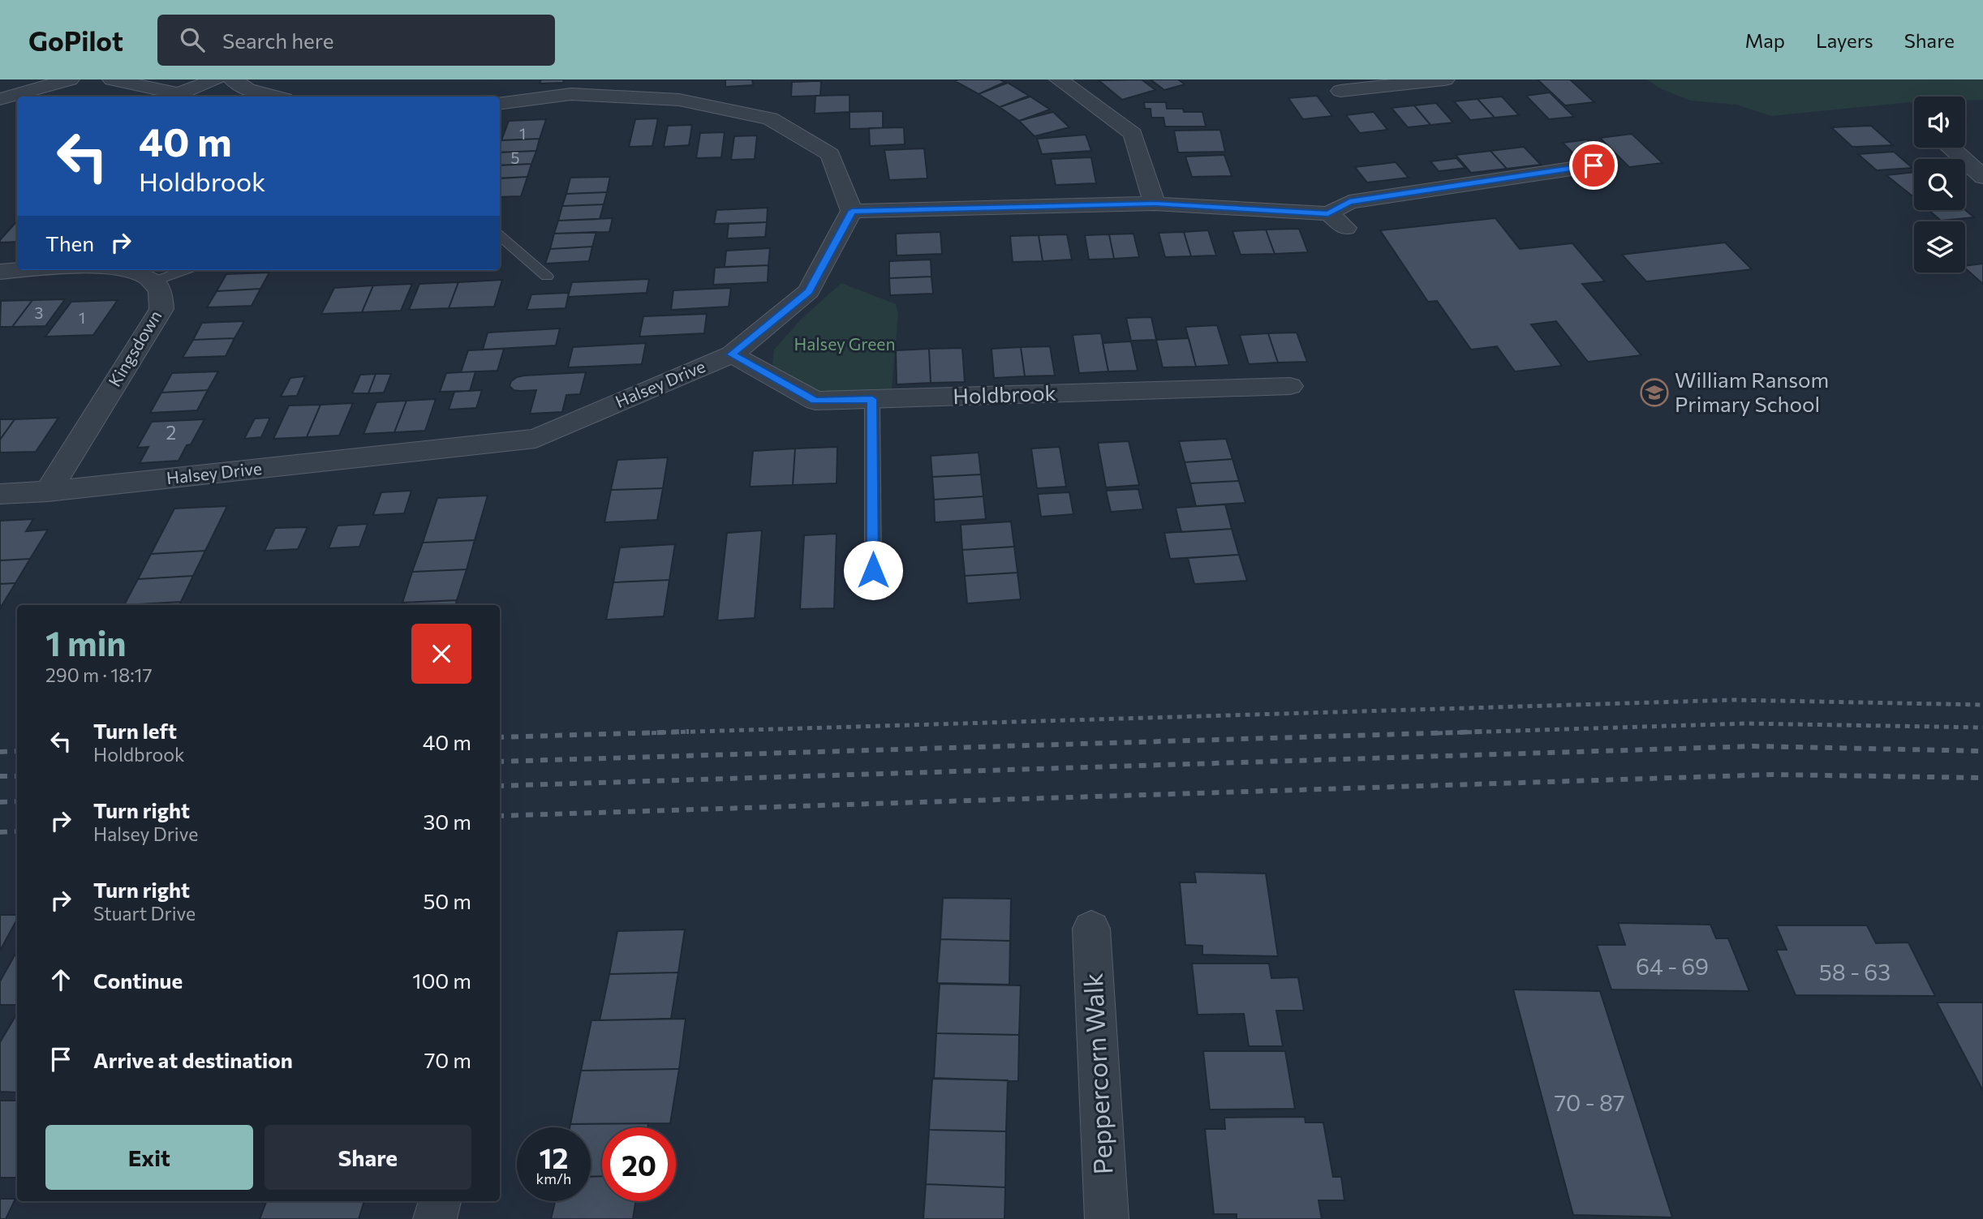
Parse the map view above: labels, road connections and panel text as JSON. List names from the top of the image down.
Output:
{
  "streets": {
    "street": [
      "Kingsdown",
      "Halsey Drive",
      "Holdbrook",
      "Peppercorn Walk"
    ]
  },
  "crossings": [
    ["Kingsdown", "Halsey Drive"],
    ["Halsey Drive", "Holdbrook"]
  ],
  "parks": ["Halsey Green"],
  "places": {
    "school or university": ["William Ransom Primary School"]
  },
  "house_numbers": [
    "1",
    "5",
    "3",
    "1",
    "2",
    "64 - 69",
    "58 - 63",
    "70 - 87"
  ],
  "page": {
    "header": "GoPilot",
    "search": "Search here",
    "nav": ["Map", "Layers", "Share"],
    "turn": ["40 m", "Holdbrook"],
    "then": "Then",
    "heading": ["1 min", "290 m · 18:17"],
    "list": [
      {
        "name": "Turn left",
        "note": "Holdbrook",
        "value": "40 m"
      },
      {
        "name": "Turn right",
        "note": "Halsey Drive",
        "value": "30 m"
      },
      {
        "name": "Turn right",
        "note": "Stuart Drive",
        "value": "50 m"
      },
      {
        "name": "Continue",
        "value": "100 m"
      },
      {
        "name": "Arrive at destination",
        "value": "70 m"
      }
    ],
    "buttons": ["Exit", "Share"],
    "speed": "12 km/h",
    "limit": "20"
  }
}
